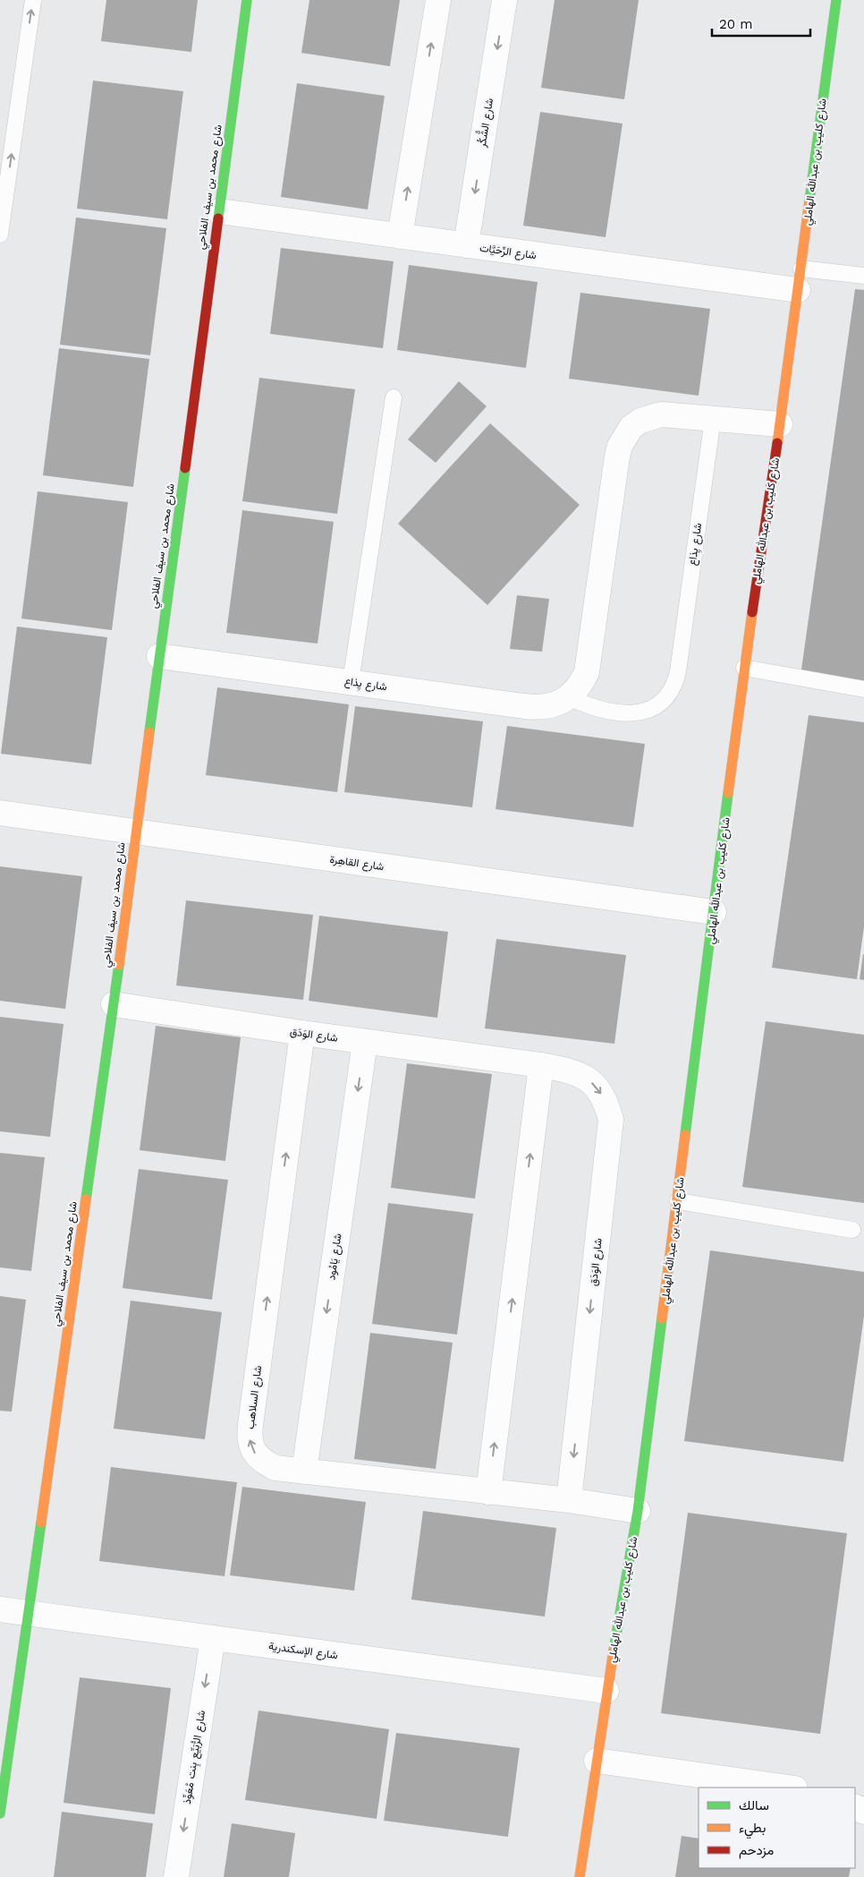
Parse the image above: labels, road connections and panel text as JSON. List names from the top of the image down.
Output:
{
  "streets": {
    "street": [
      "شارع الشُّكُر",
      "شارع كليب بن عبدالله الهاملي",
      "شارع محمد بن سيف الفلاحي",
      "شارع الرِّحَيَّات",
      "شارع يِذاع",
      "شارع القاهِرة",
      "شارع الوَدَق",
      "شارع يَامُود",
      "شارع السلاهب",
      "شارع الإسكندرية",
      "شارع الرُّبَيِّع بِنت مُعَوِّذ"
    ]
  },
  "crossings": [
    ["شارع الشُّكُر", "شارع الرِّحَيَّات"],
    ["شارع كليب بن عبدالله الهاملي", "شارع الرِّحَيَّات"],
    ["شارع كليب بن عبدالله الهاملي", "شارع يِذاع"],
    ["شارع كليب بن عبدالله الهاملي", "شارع القاهِرة"],
    ["شارع كليب بن عبدالله الهاملي", "شارع السلاهب"],
    ["شارع كليب بن عبدالله الهاملي", "شارع الإسكندرية"],
    ["شارع محمد بن سيف الفلاحي", "شارع الرِّحَيَّات"],
    ["شارع محمد بن سيف الفلاحي", "شارع يِذاع"],
    ["شارع محمد بن سيف الفلاحي", "شارع القاهِرة"],
    ["شارع محمد بن سيف الفلاحي", "شارع الوَدَق"],
    ["شارع محمد بن سيف الفلاحي", "شارع الإسكندرية"],
    ["شارع الوَدَق", "شارع يَامُود"],
    ["شارع الوَدَق", "شارع السلاهب"],
    ["شارع يَامُود", "شارع السلاهب"],
    ["شارع الإسكندرية", "شارع الرُّبَيِّع بِنت مُعَوِّذ"]
  ],
  "one_way": ["شارع السلاهب", "شارع الرُّبَيِّع بِنت مُعَوِّذ"],
  "legend": ["سالك", "بطيء", "مزدحم"],
  "scale_bar": "20 m"
}
